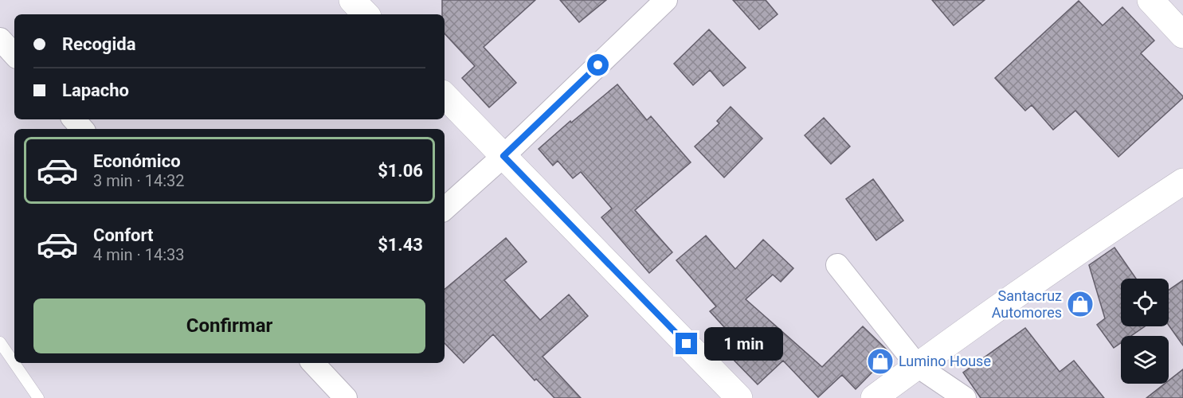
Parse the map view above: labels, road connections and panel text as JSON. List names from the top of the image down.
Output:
{
  "places": {
    "shop": ["Santacruz Automores", "Lumino House"]
  },
  "page": {
    "banner": ["Recogida", "Lapacho"],
    "list": [
      {
        "name": "Económico",
        "note": "3 min · 14:32",
        "value": "$1.06"
      },
      {
        "name": "Confort",
        "note": "4 min · 14:33",
        "value": "$1.43"
      }
    ],
    "buttons": "Confirmar",
    "bubble": "1 min"
  }
}
